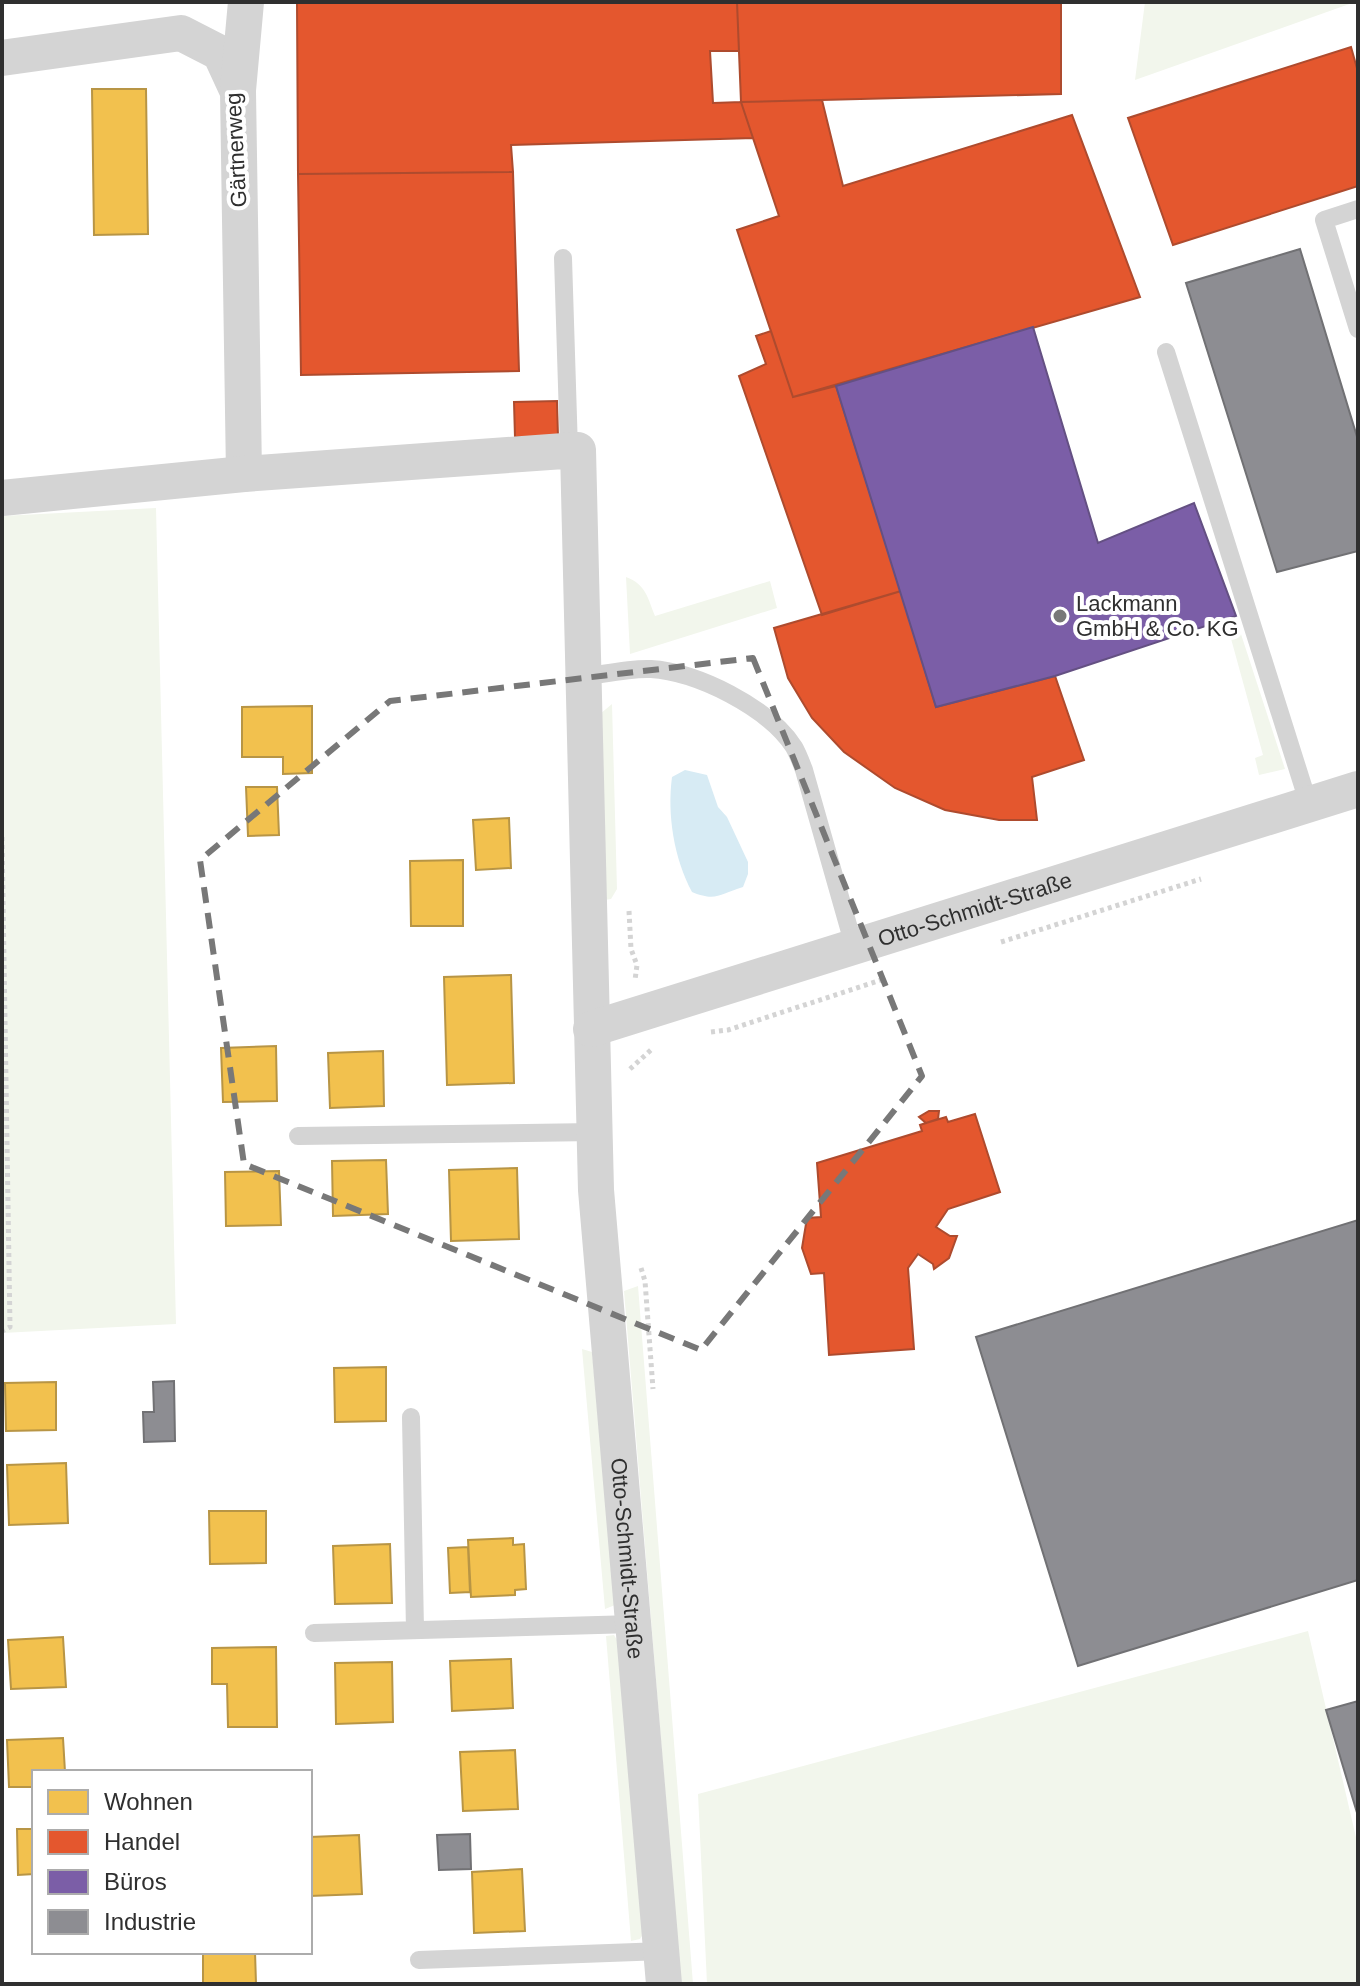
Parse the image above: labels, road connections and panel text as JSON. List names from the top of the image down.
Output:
{
  "streets": {
    "street": ["Gärtnerweg", "Otto-Schmidt-Straße"]
  },
  "places": ["Lackmann GmbH & Co. KG"],
  "legend": [
    "Wohnen",
    "Handel",
    "Büros",
    "Industrie"
  ]
}
